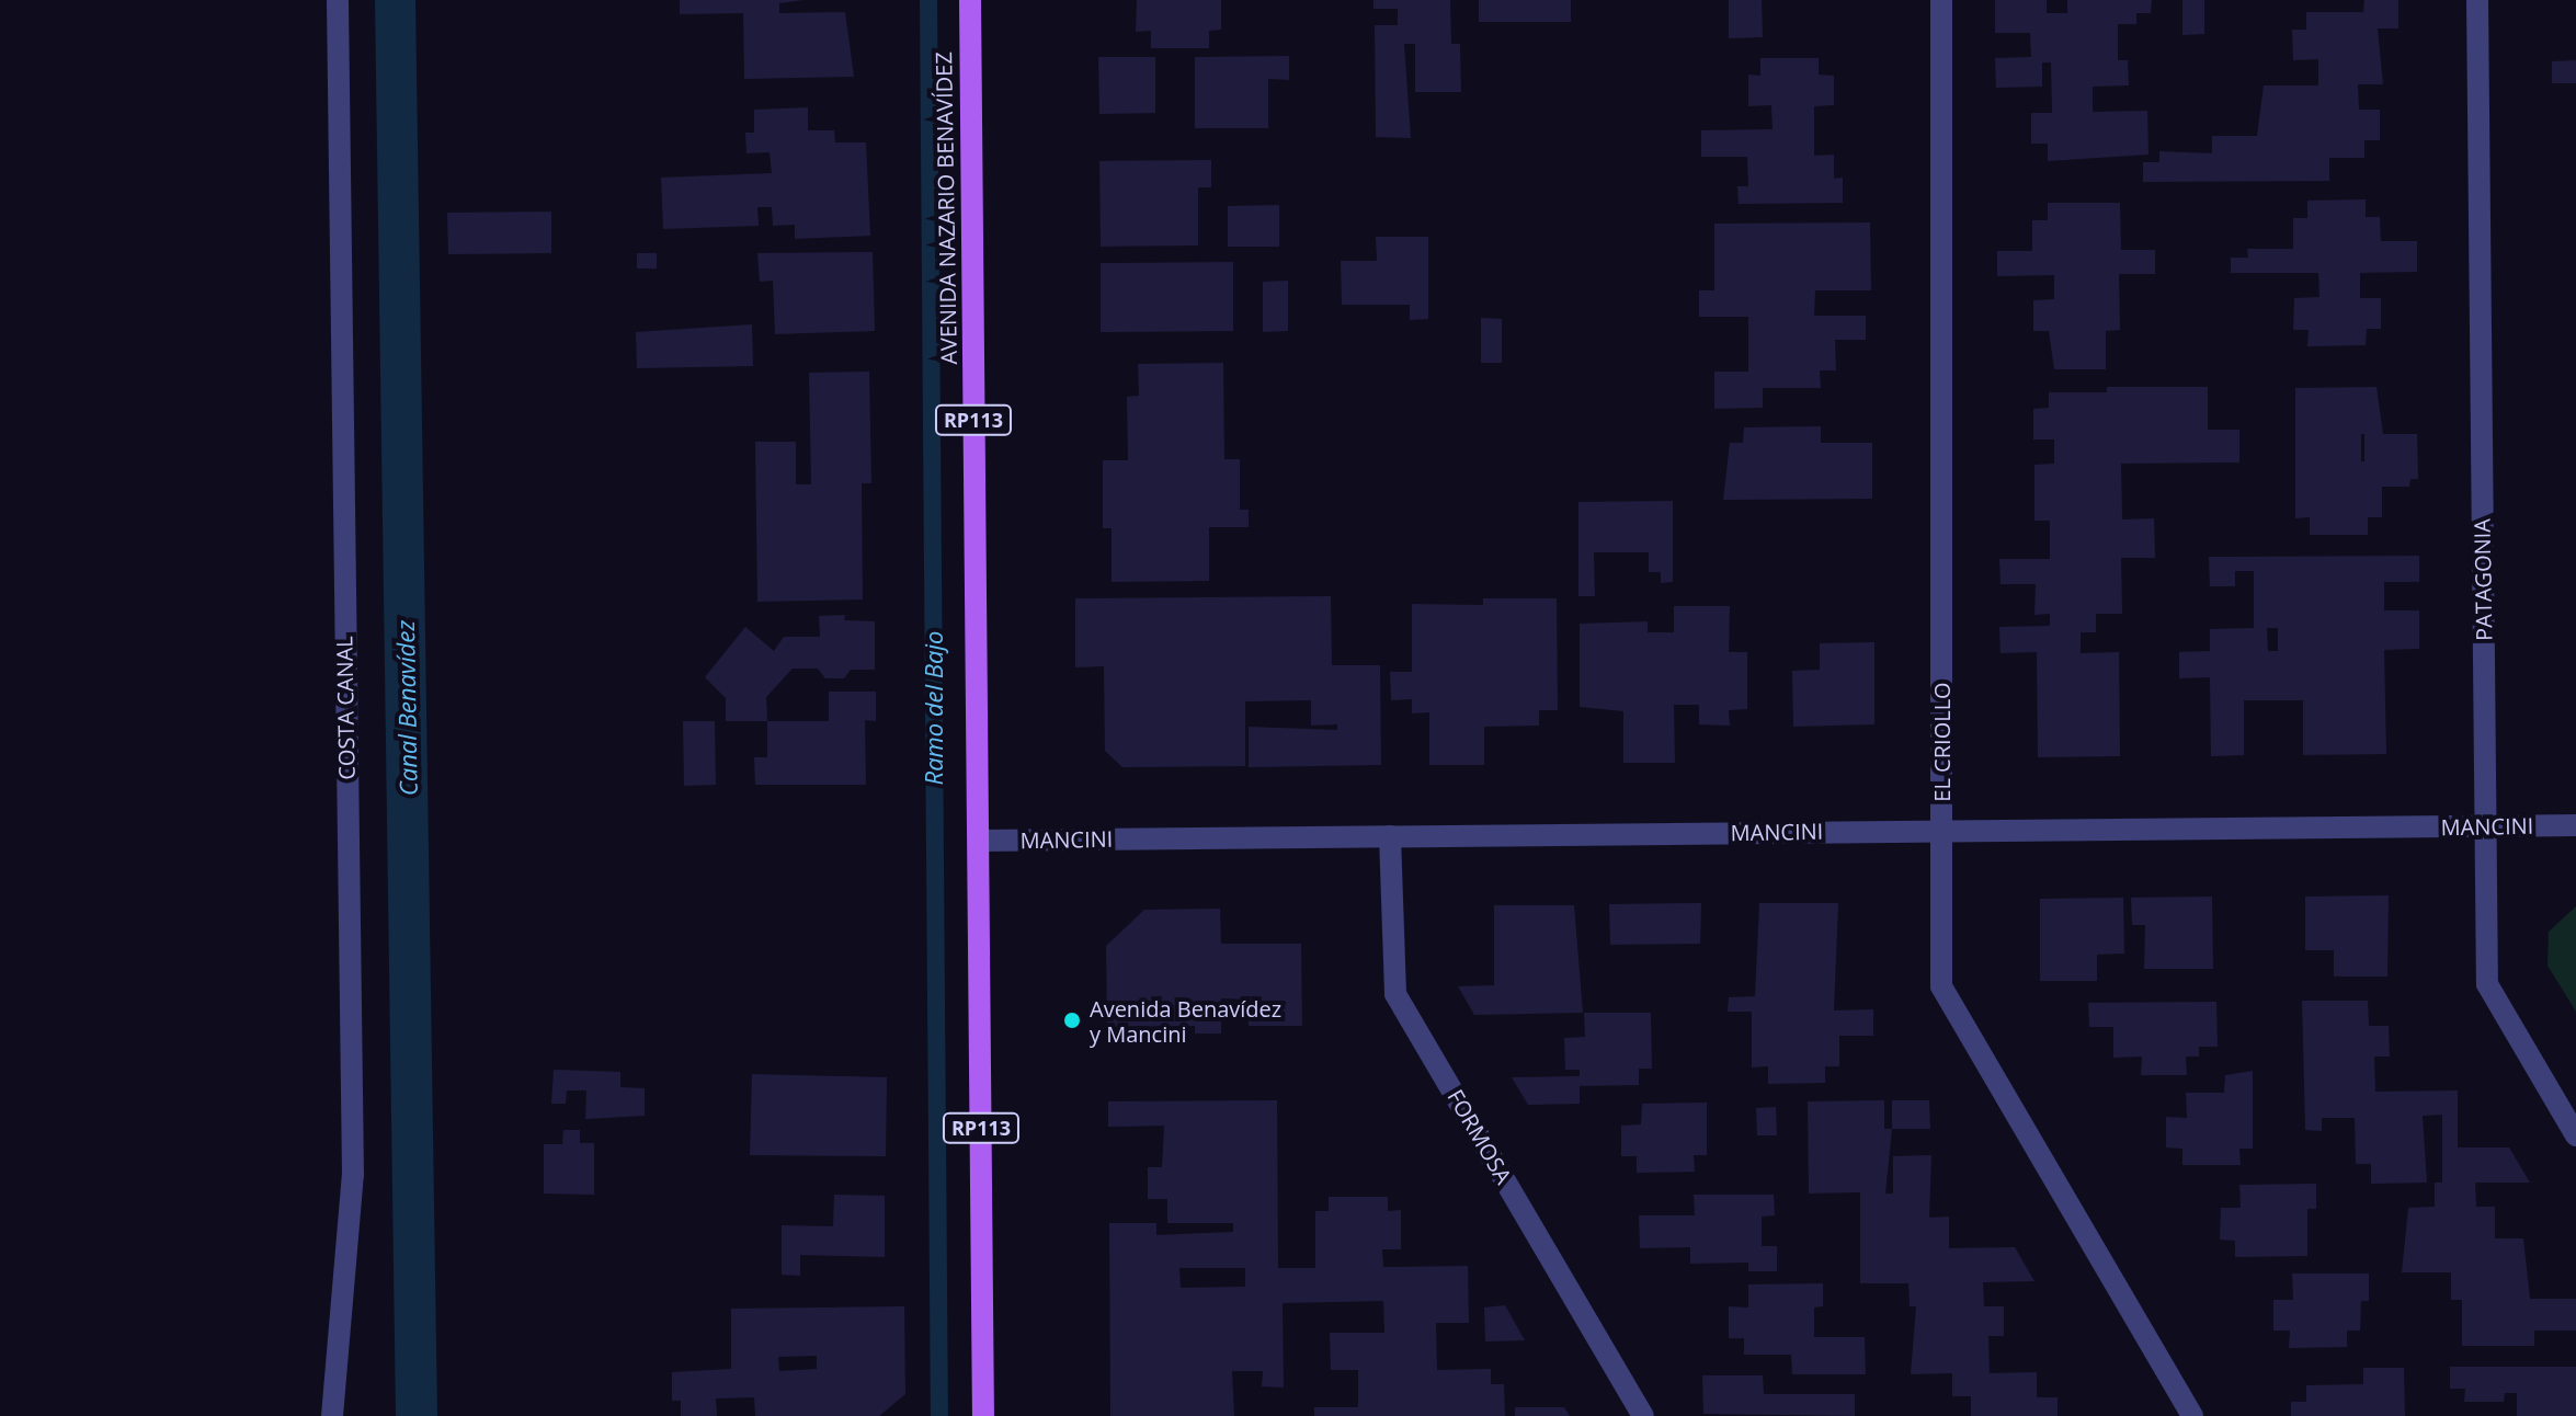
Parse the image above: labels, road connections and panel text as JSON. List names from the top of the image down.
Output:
{
  "streets": {
    "main road": ["AVENIDA NAZARIO BENAVÍDEZ", "RP113"],
    "street": [
      "PATAGONIA",
      "COSTA CANAL",
      "EL CRIOLLO",
      "MANCINI",
      "FORMOSA"
    ]
  },
  "crossings": [
    ["AVENIDA NAZARIO BENAVÍDEZ", "MANCINI"],
    ["PATAGONIA", "MANCINI"],
    ["EL CRIOLLO", "MANCINI"],
    ["MANCINI", "FORMOSA"]
  ],
  "water": ["Canal Benavídez", "Ramo del Bajo"],
  "places": ["Avenida Benavídez y Mancini"]
}
